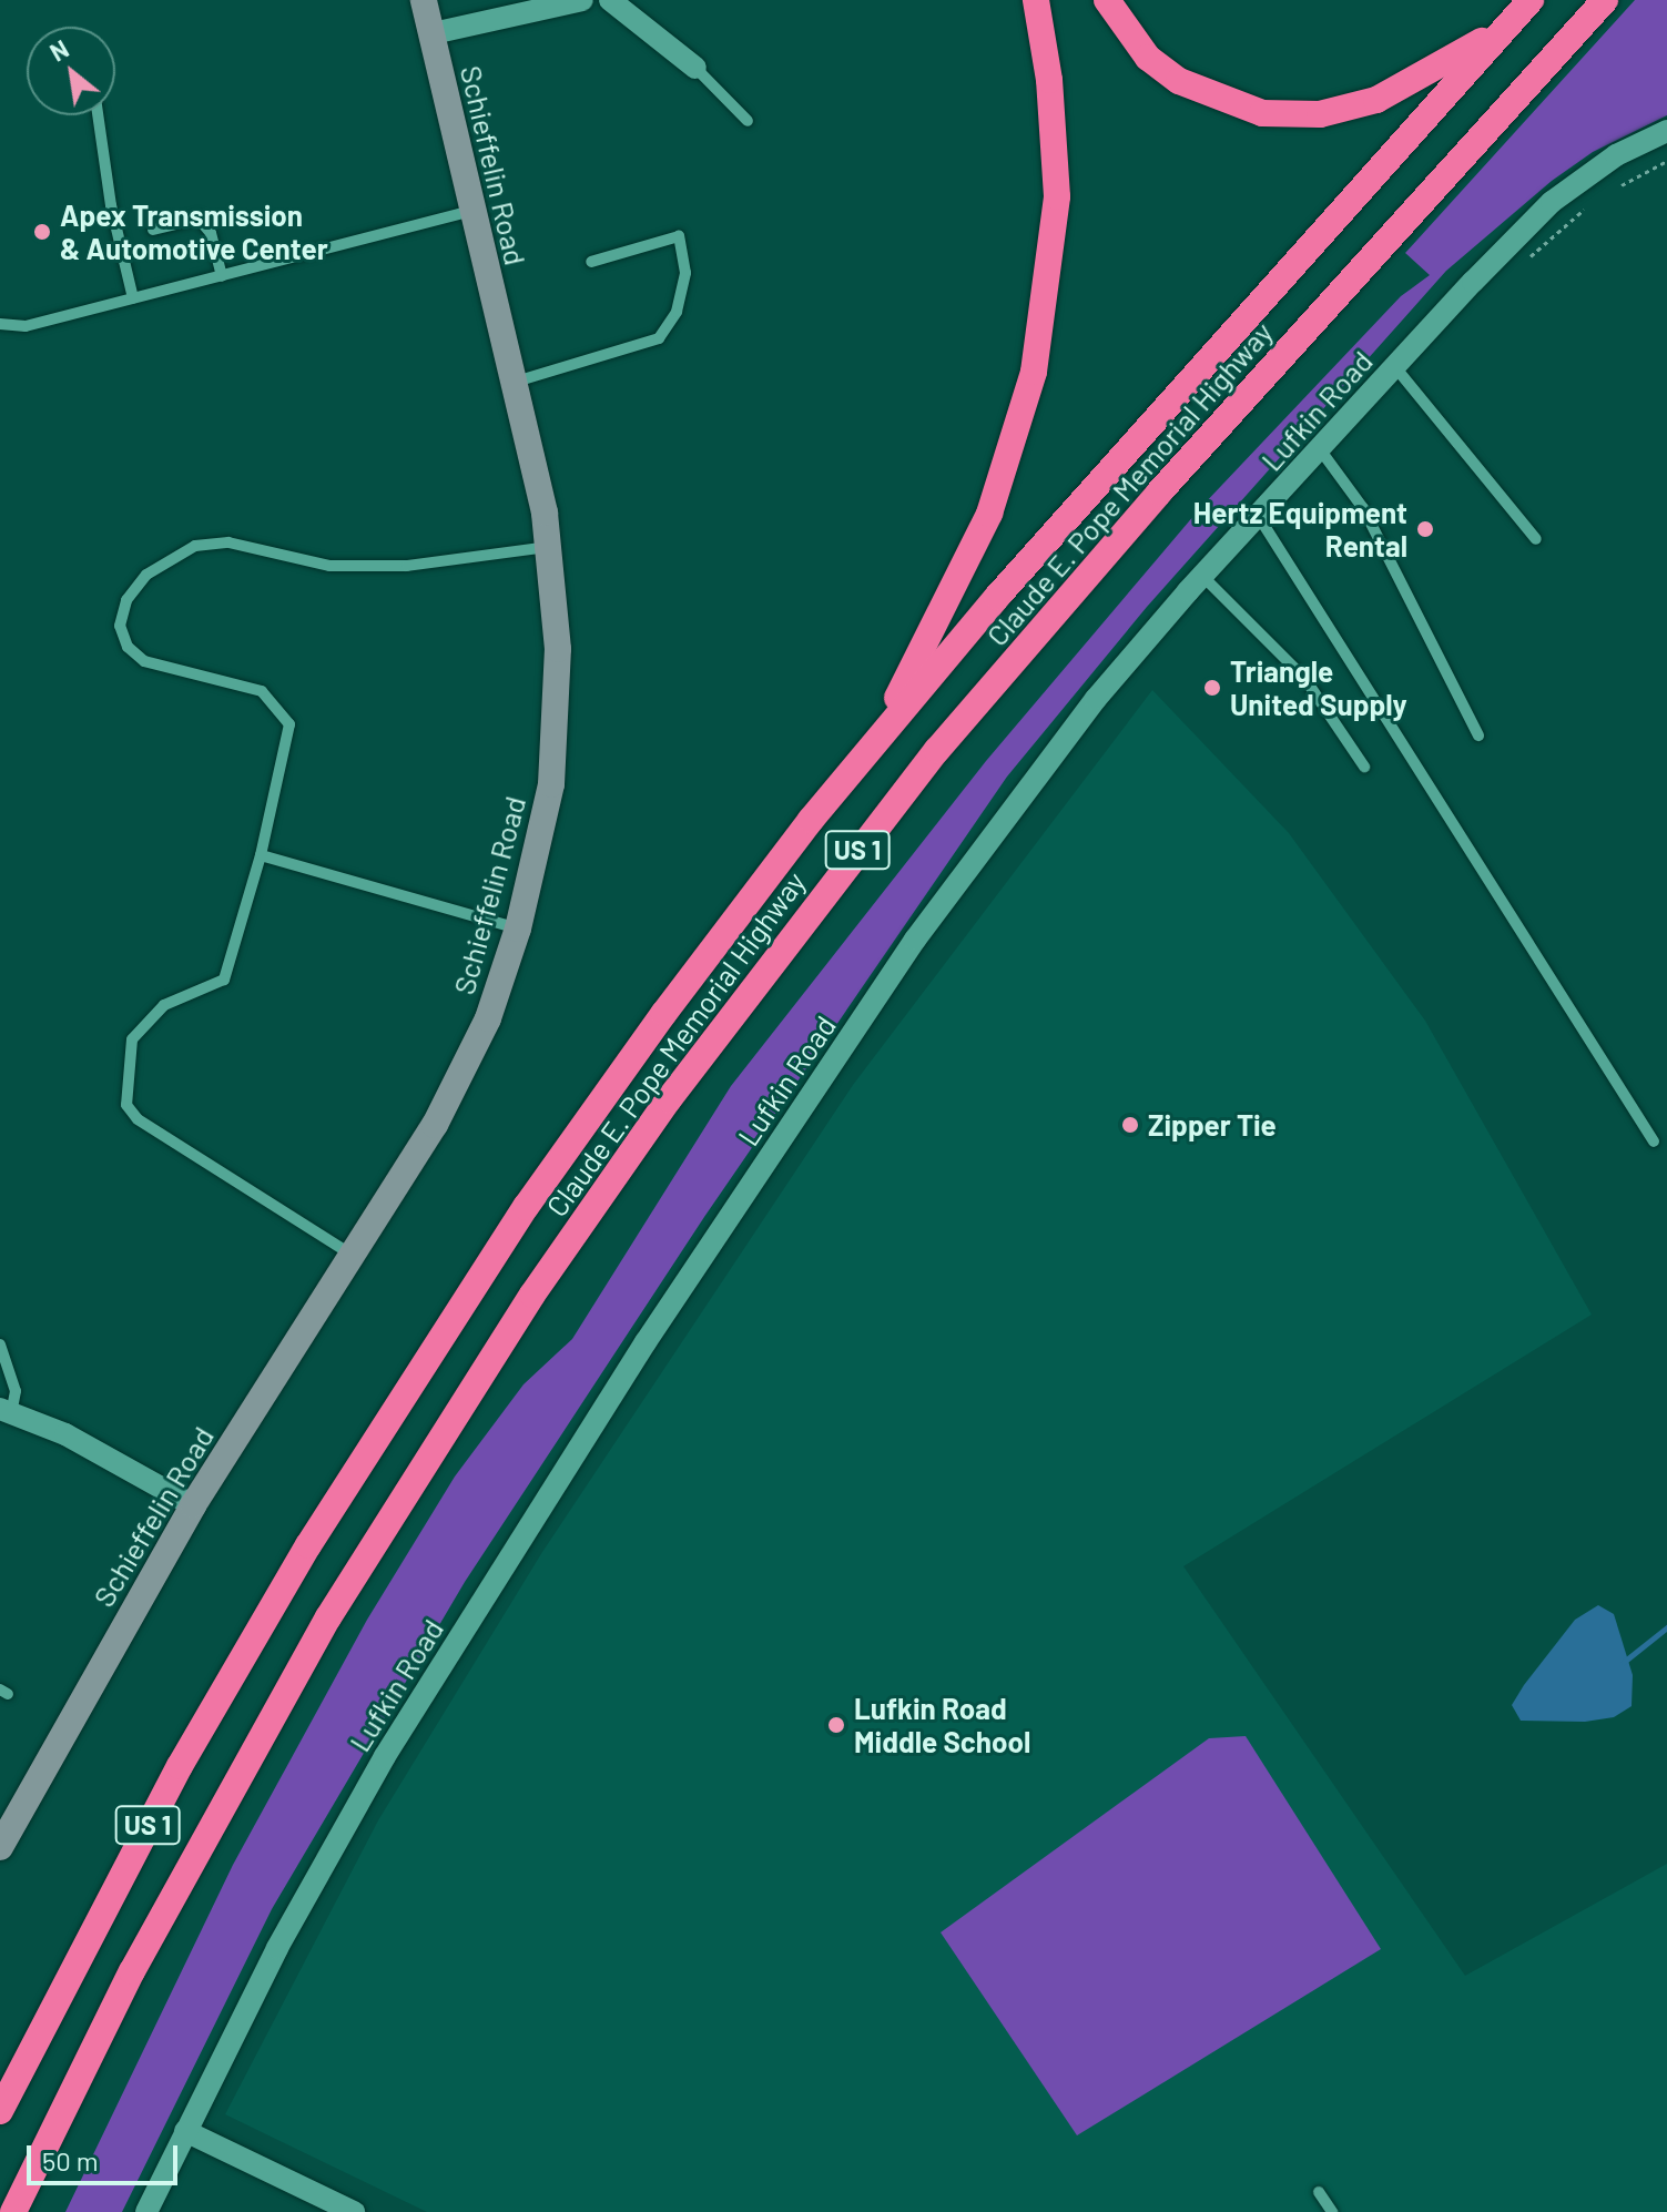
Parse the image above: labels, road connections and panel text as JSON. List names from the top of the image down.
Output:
{
  "streets": {
    "highway": ["Claude E. Pope Memorial Highway", "US 1"],
    "street": ["Schieffelin Road", "Lufkin Road"]
  },
  "places": [
    "Apex Transmission & Automotive Center",
    "Hertz Equipment Rental",
    "Triangle United Supply",
    "Zipper Tie",
    "Lufkin Road Middle School"
  ],
  "scale_bar": "50 m",
  "north": "top left"
}
